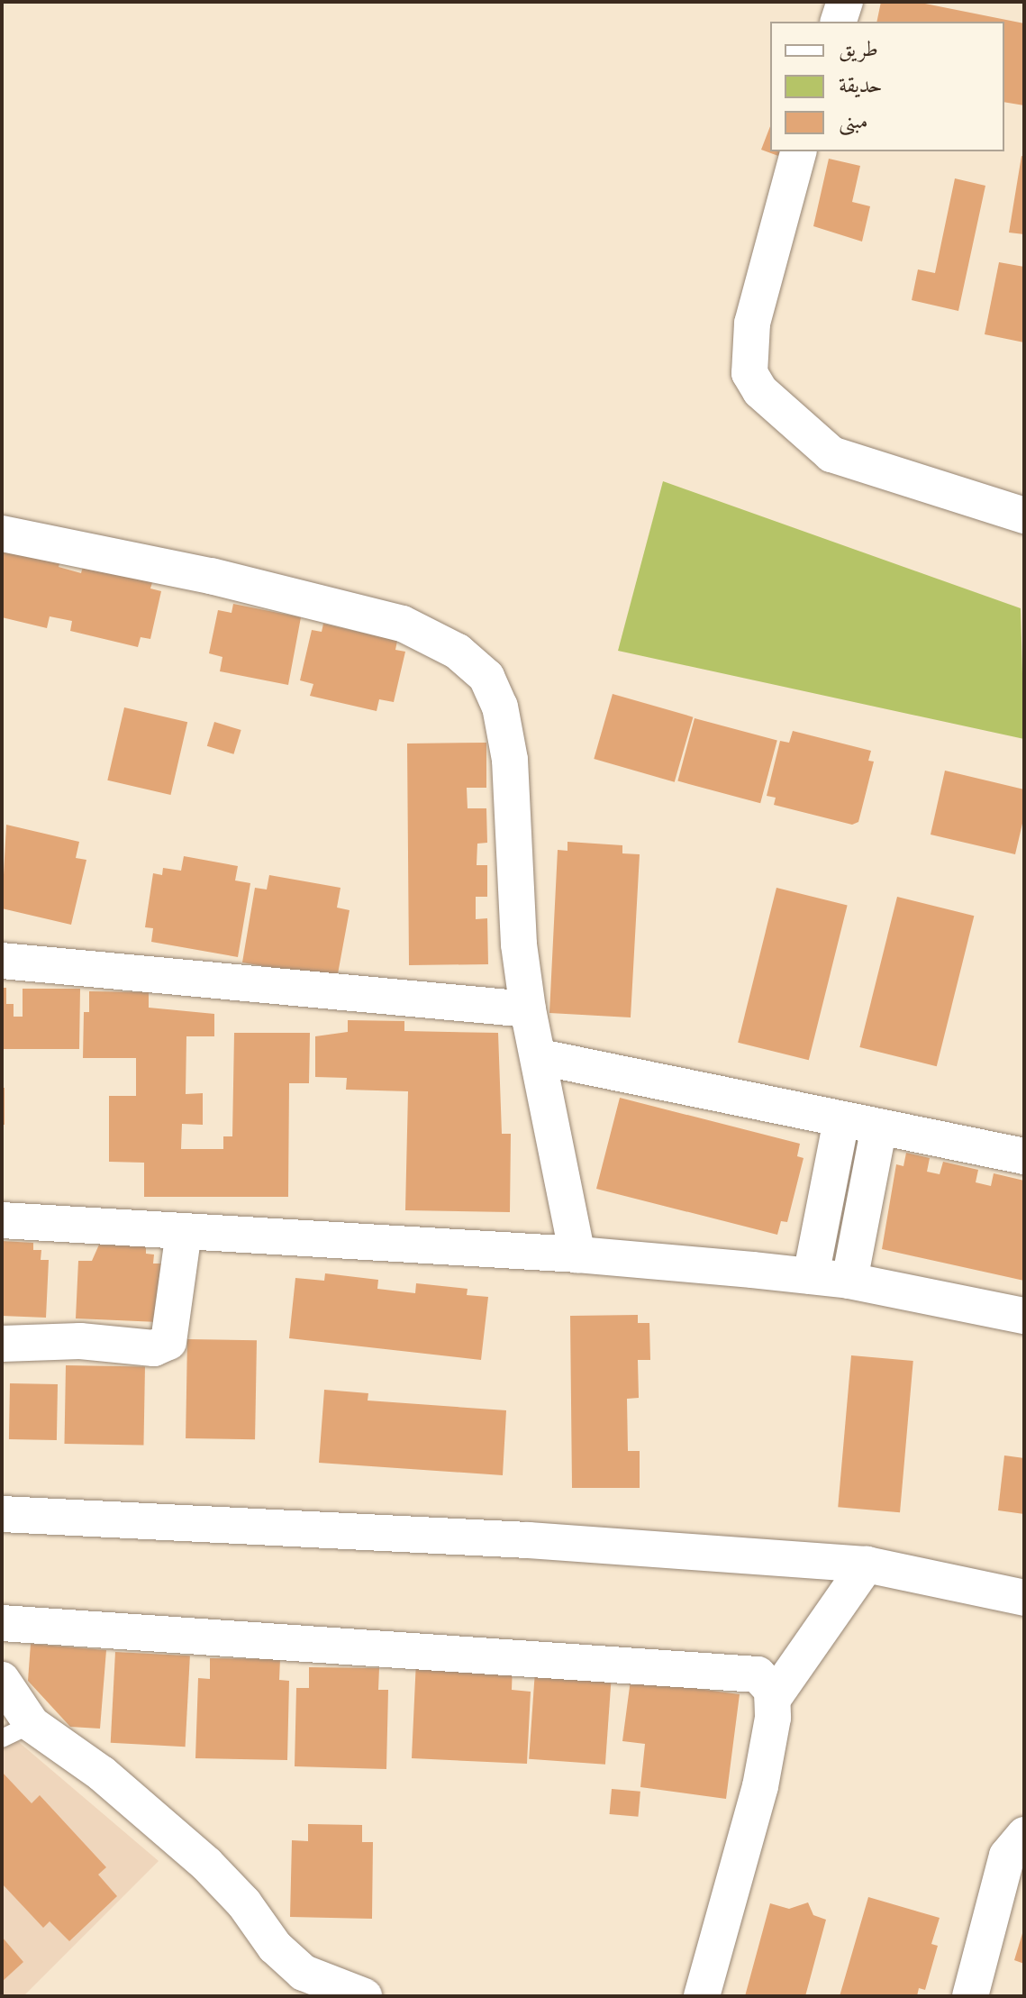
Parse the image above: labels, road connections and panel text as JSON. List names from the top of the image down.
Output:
{
  "legend": ["طريق", "حديقة", "مبنى"]
}
